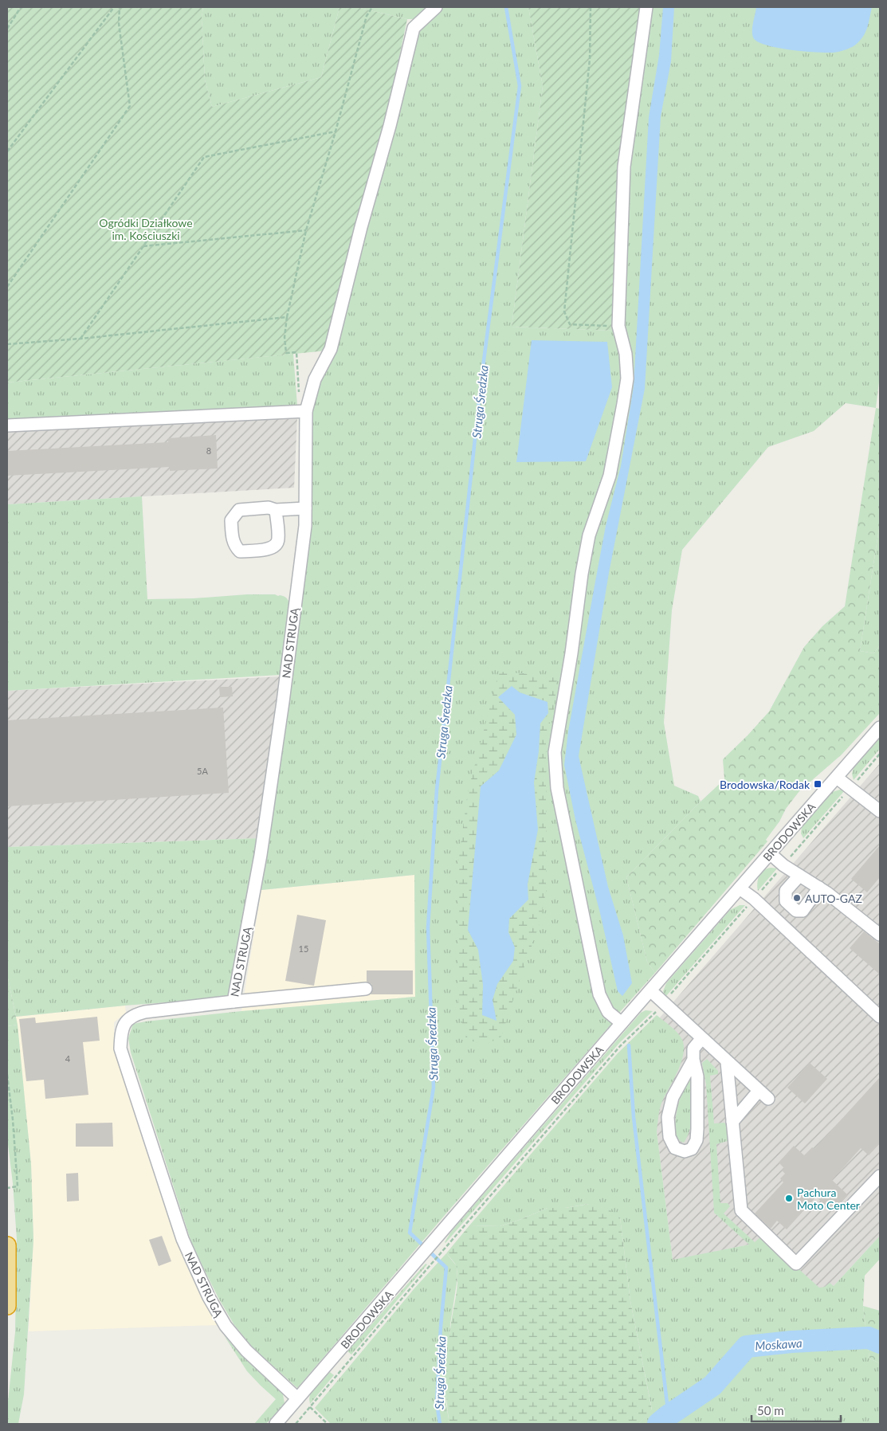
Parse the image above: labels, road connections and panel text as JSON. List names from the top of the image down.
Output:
{
  "streets": {
    "street": ["NAD STRUGĄ", "BRODOWSKA"]
  },
  "crossings": [
    ["NAD STRUGĄ", "BRODOWSKA"]
  ],
  "water": ["Struga Średzka", "Moskawa"],
  "parks": ["Ogródki Działkowe im. Kościuszki"],
  "places": {
    "transit": ["Brodowska/Rodak"],
    "other": ["AUTO-GAZ", "Pachura Moto Center"]
  },
  "house_numbers": [
    "8",
    "5A",
    "15",
    "4"
  ],
  "scale_bar": "50 m"
}
